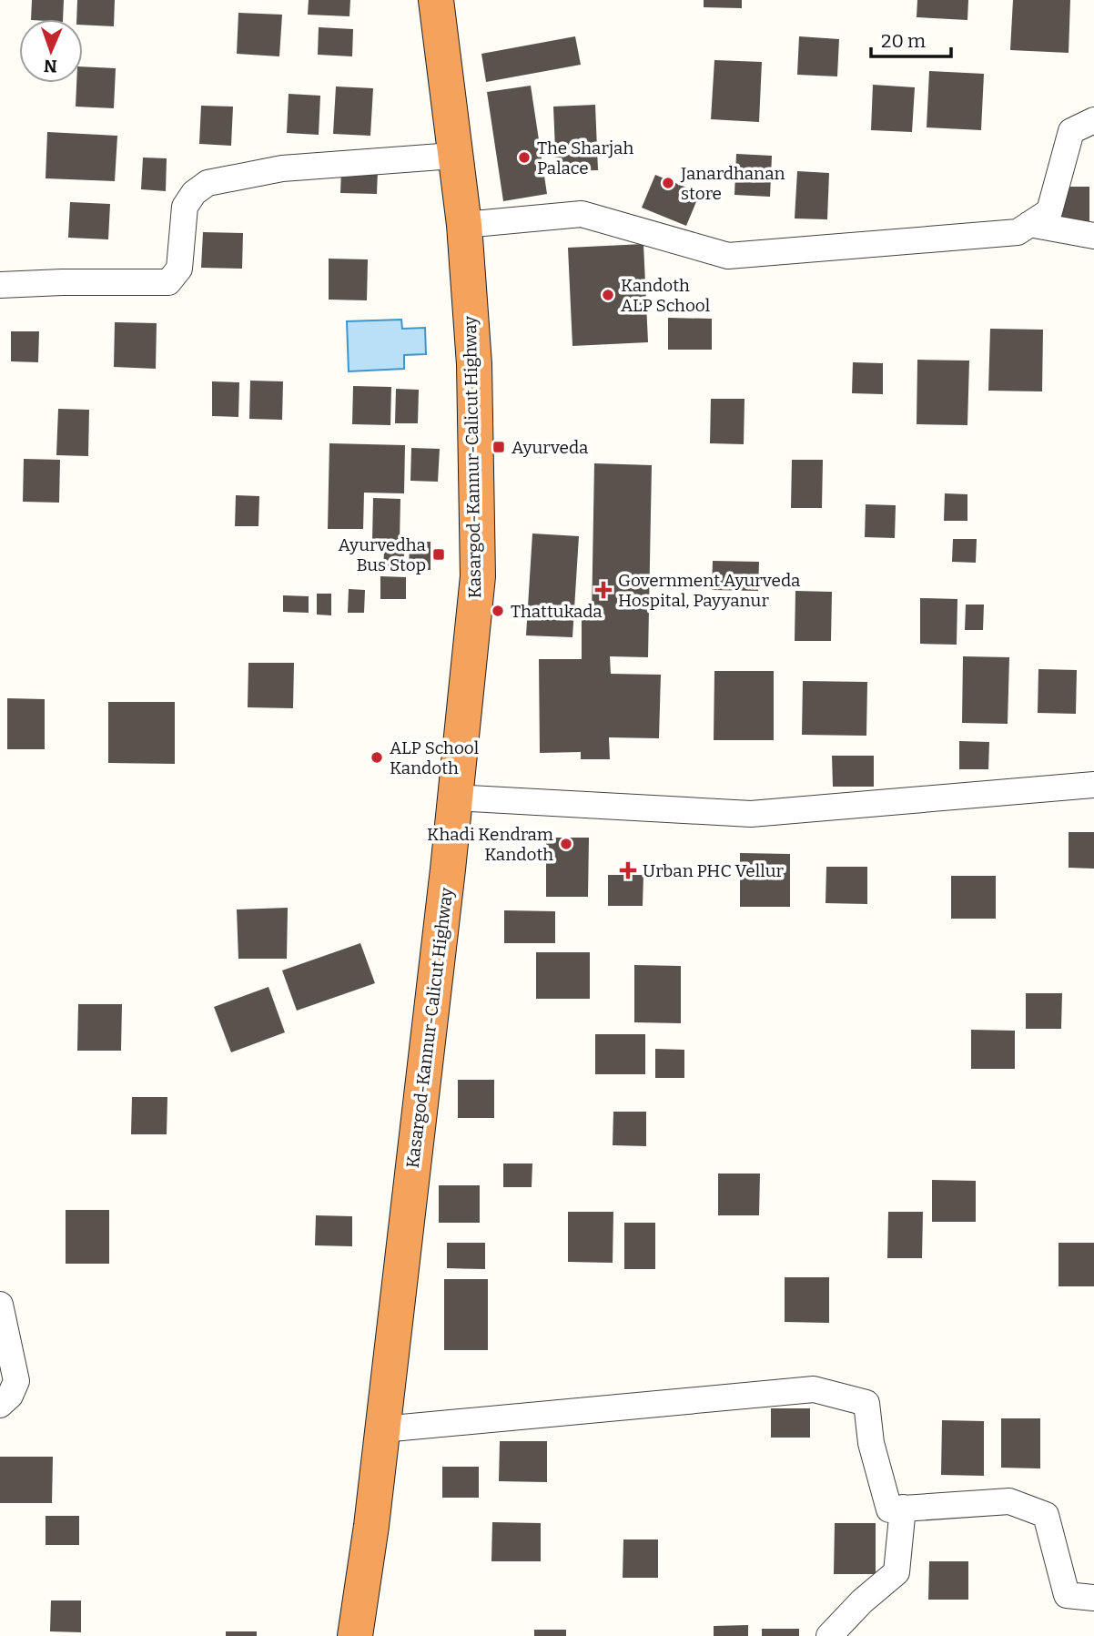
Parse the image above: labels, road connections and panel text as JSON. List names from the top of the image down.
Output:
{
  "streets": {
    "highway": ["Kasargod-Kannur-Calicut Highway"]
  },
  "places": {
    "other": [
      "The Sharjah Palace",
      "Janardhanan store",
      "Kandoth ALP School",
      "Thattukada",
      "ALP School Kandoth",
      "Khadi Kendram Kandoth"
    ],
    "transit": ["Ayurveda", "Ayurvedha Bus Stop"],
    "health": ["Government Ayurveda Hospital, Payyanur", "Urban PHC Vellur"]
  },
  "scale_bar": "20 m",
  "north": "bottom"
}
